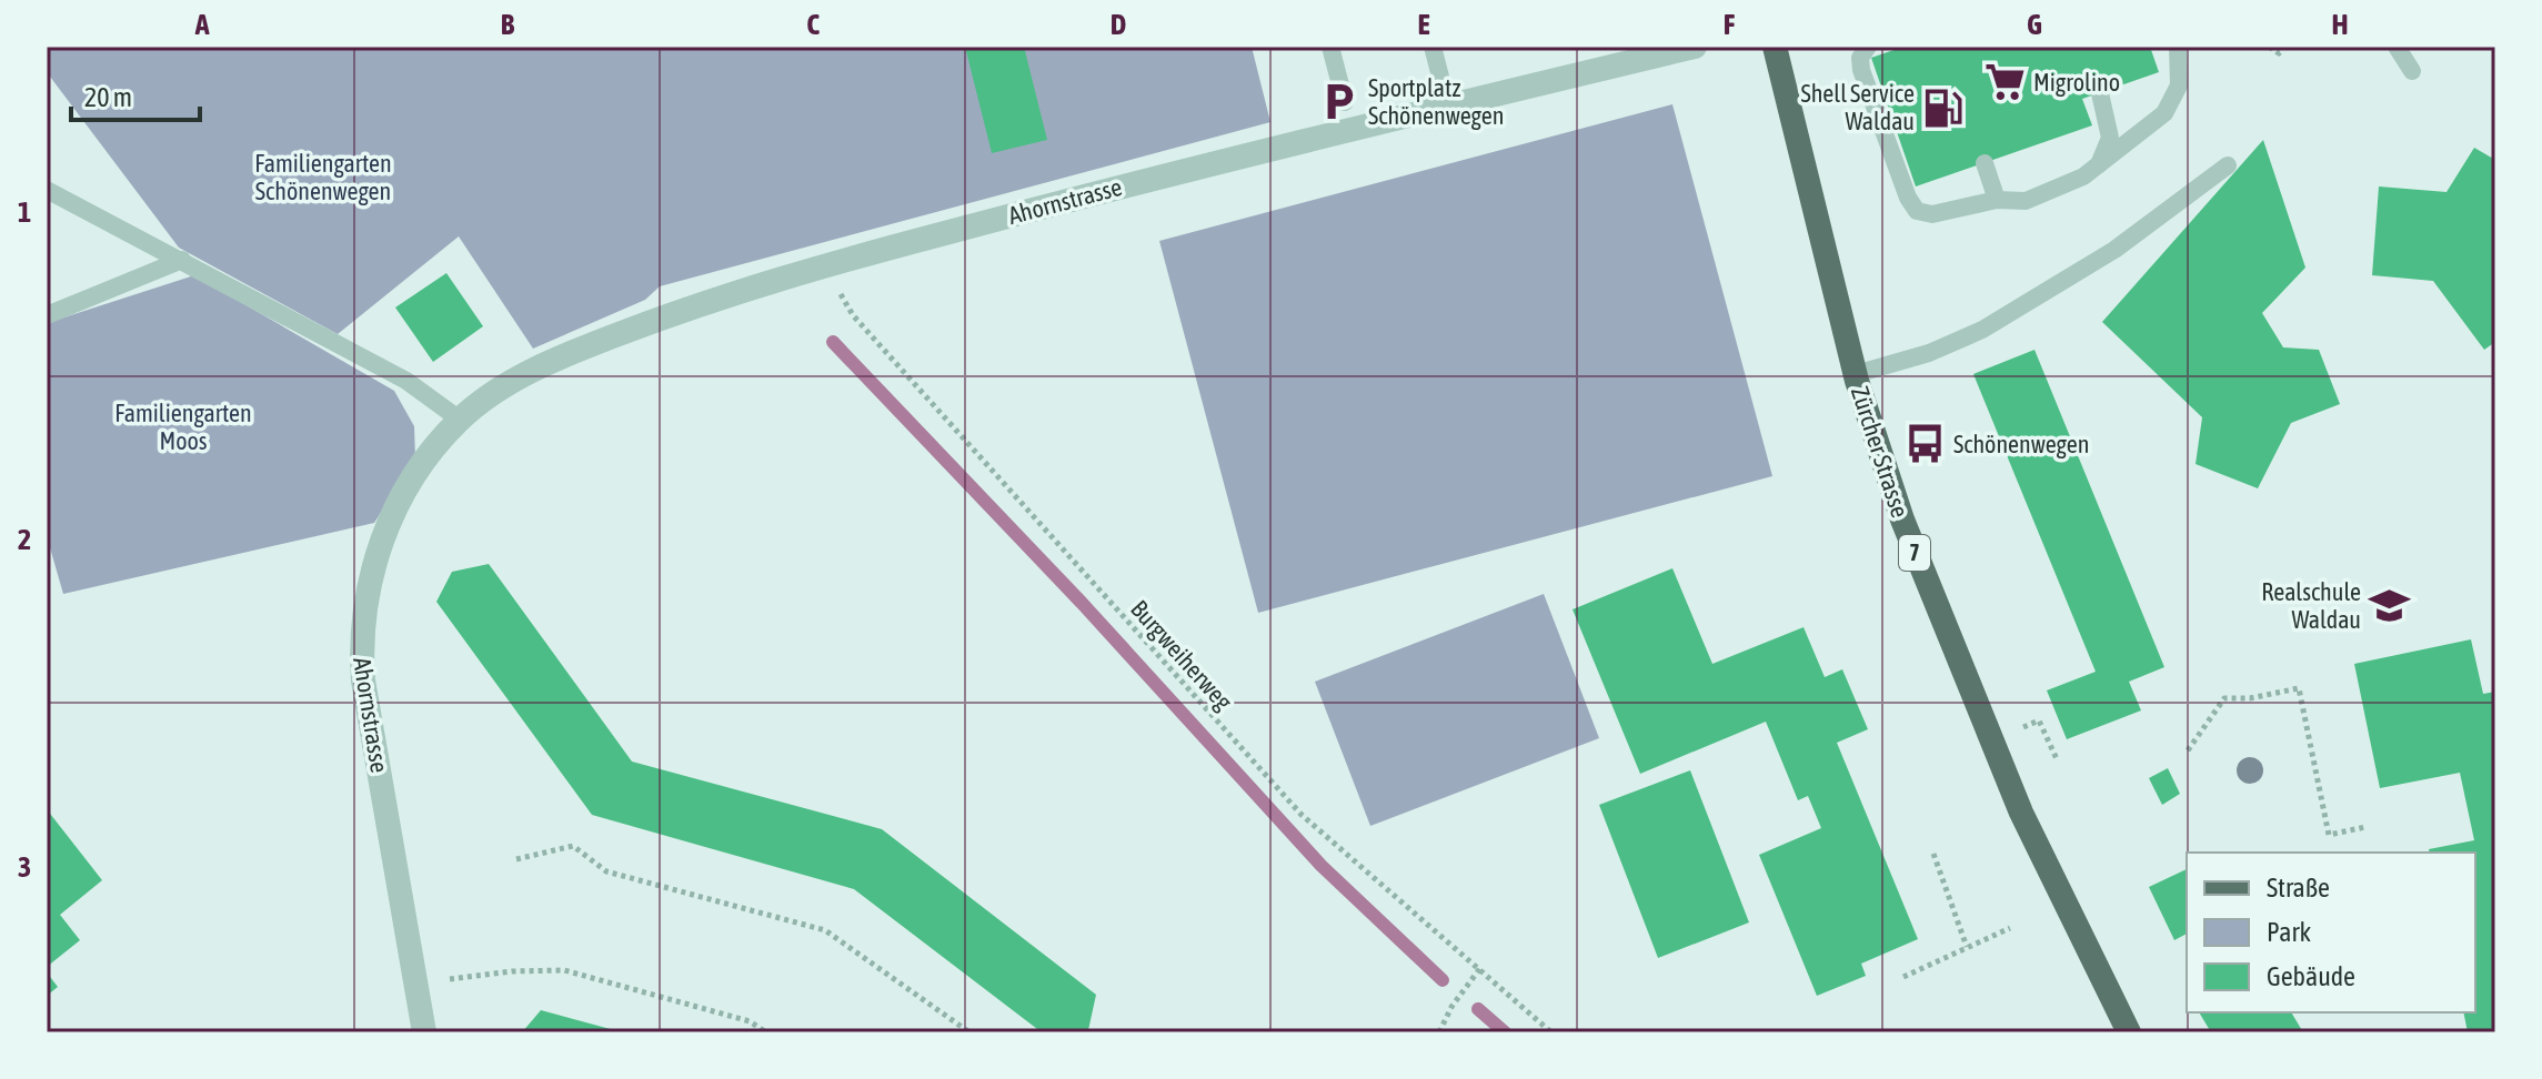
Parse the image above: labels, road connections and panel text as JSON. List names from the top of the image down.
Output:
{
  "streets": {
    "main road": ["Zürcher Strasse", "7"],
    "street": ["Ahornstrasse"],
    "path": ["Burgweiherweg"]
  },
  "crossings": [
    ["Ahornstrasse", "Burgweiherweg"]
  ],
  "parks": ["Familiengarten Schönenwegen", "Familiengarten Moos"],
  "places": {
    "supermarket": ["Migrolino"],
    "parking": ["Sportplatz Schönenwegen"],
    "fuel station": ["Shell Service Waldau"],
    "bus stop": ["Schönenwegen"],
    "school or university": ["Realschule Waldau"]
  },
  "legend": ["Straße", "Park", "Gebäude"],
  "scale_bar": "20 m",
  "grid": {
    "columns": [
      "A",
      "B",
      "C",
      "D",
      "E",
      "F",
      "G",
      "H"
    ],
    "rows": ["1", "2", "3"]
  }
}
